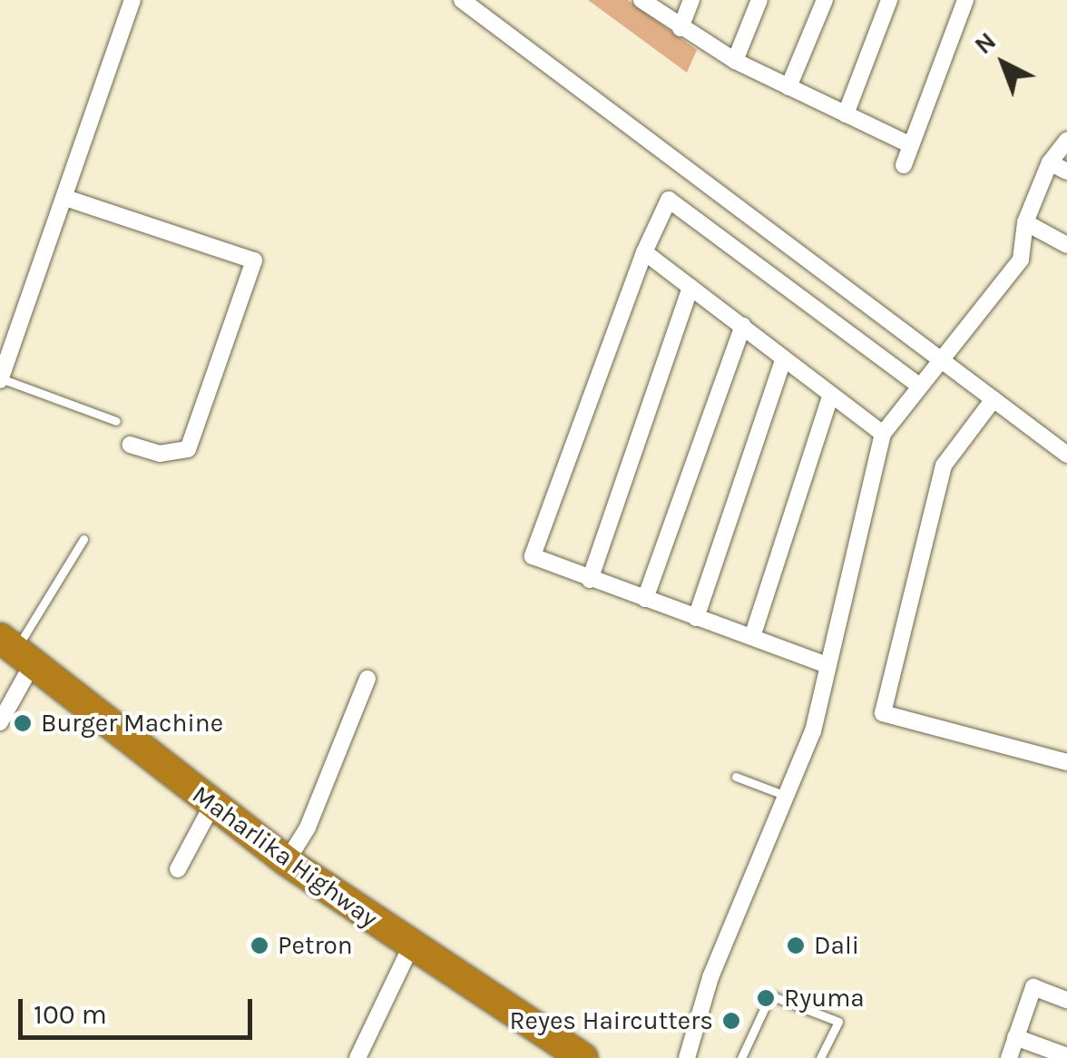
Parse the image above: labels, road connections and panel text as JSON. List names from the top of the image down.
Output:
{
  "streets": {
    "highway": ["Maharlika Highway"]
  },
  "places": [
    "Burger Machine",
    "Petron",
    "Dali",
    "Ryuma",
    "Reyes Haircutters"
  ],
  "scale_bar": "100 m",
  "north": "top left"
}
